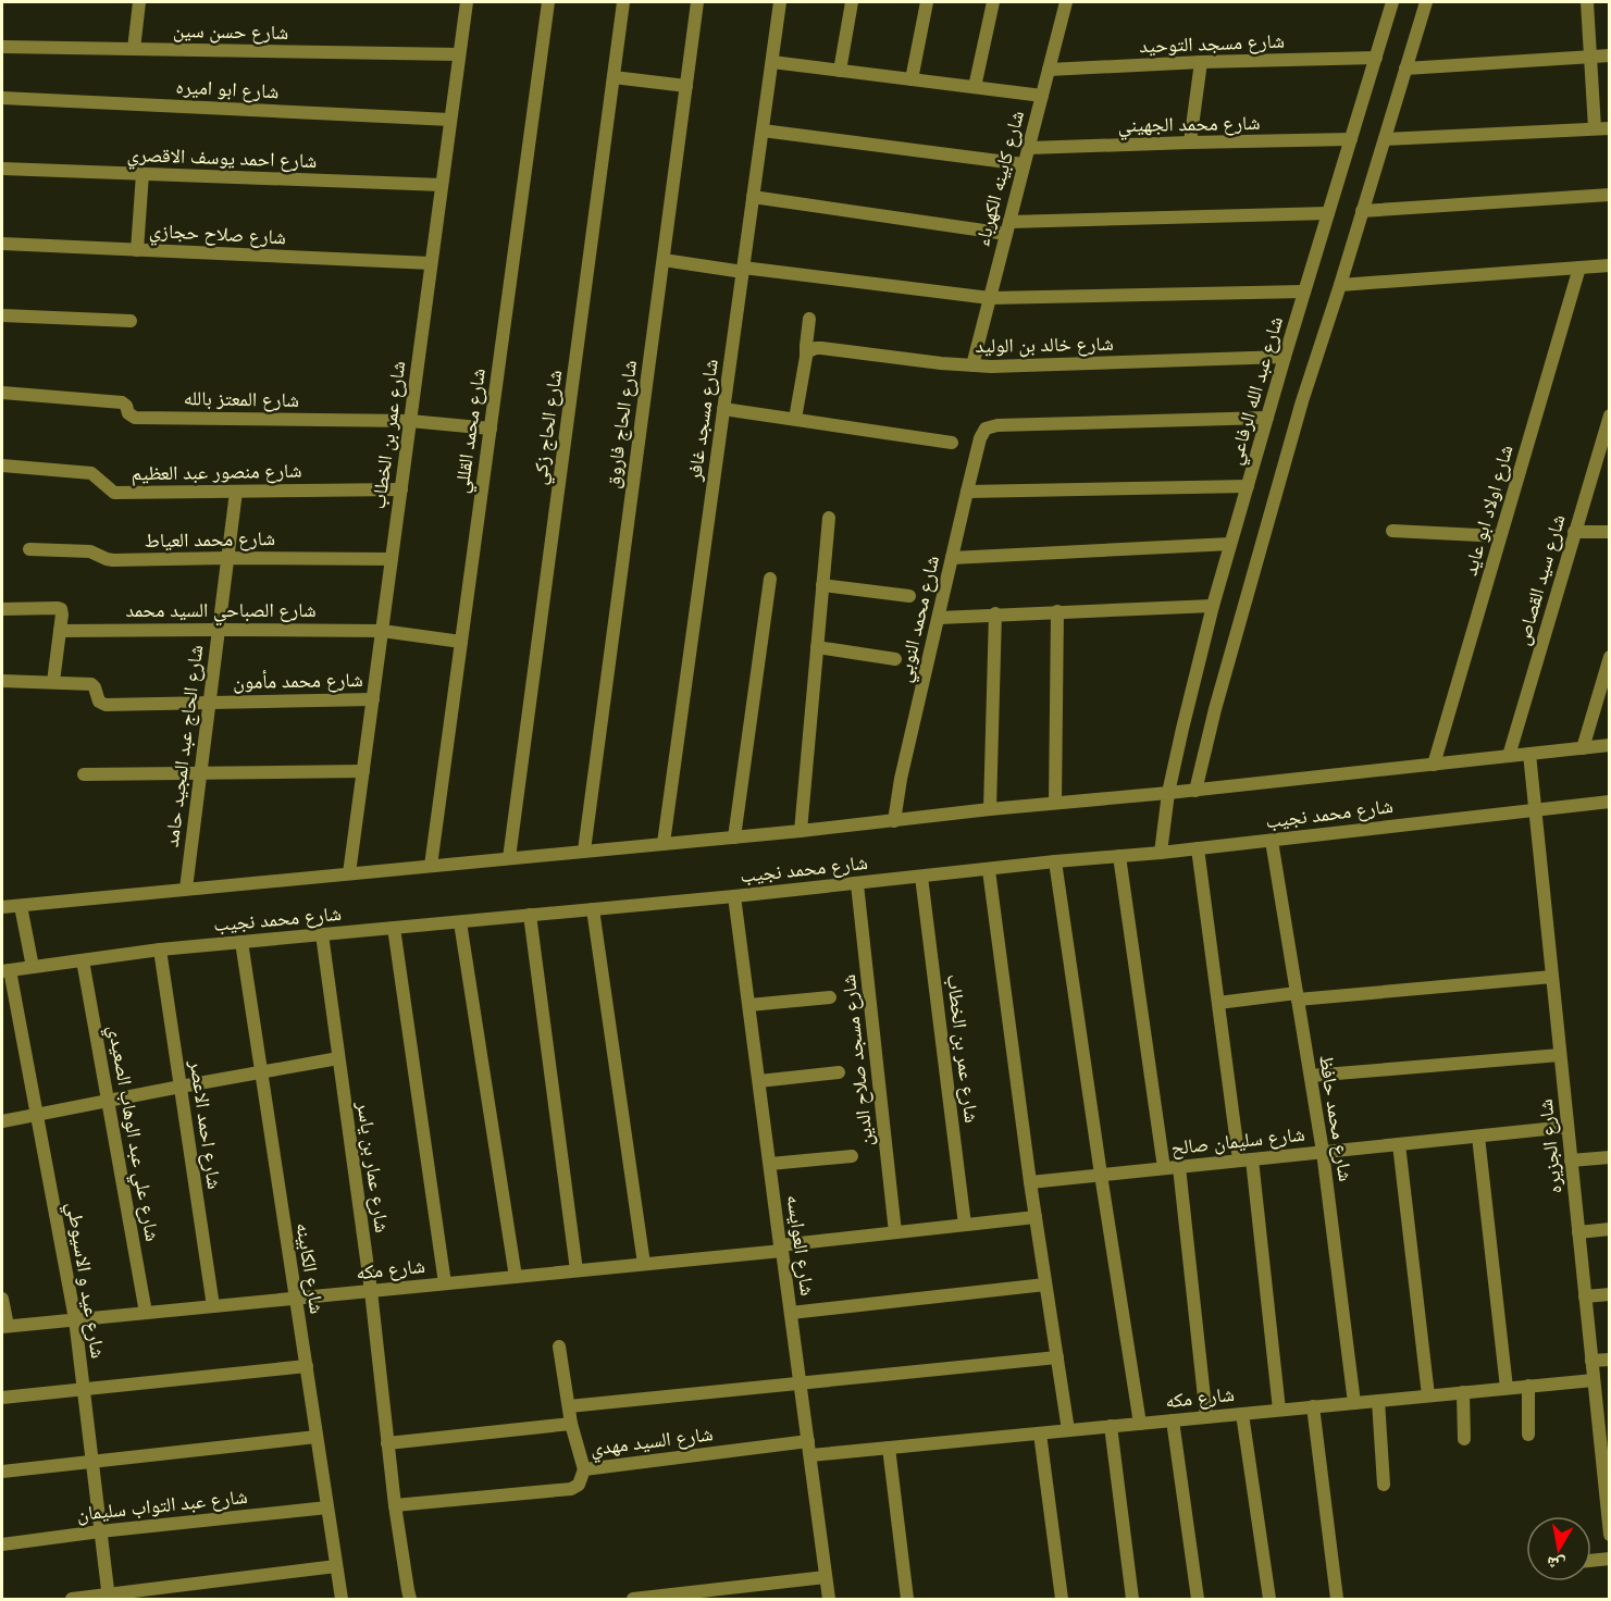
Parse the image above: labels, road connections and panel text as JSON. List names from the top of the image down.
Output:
{
  "streets": {
    "street": [
      "شارع حسن سين",
      "شارع مسجد التوحيد",
      "شارع ابو اميره",
      "شارع محمد الجهيني",
      "شارع احمد يوسف الاقصري",
      "شارع كابينه الكهرباء",
      "شارع صلاح حجازي",
      "شارع خالد بن الوليد",
      "شارع عبد الله الرفاعي",
      "شارع المعتز بالله",
      "شارع مسجد غافر",
      "شارع الحاج فاروق",
      "شارع الحاج زكي",
      "شارع محمد القللي",
      "شارع عمر بن الخطاب",
      "شارع منصور عبد العظيم",
      "شارع اولاد ابو عايد",
      "شارع محمد العياط",
      "شارع سيد القصاص",
      "شارع الصباحي السيد محمد",
      "شارع محمد النوبي",
      "شارع محمد مأمون",
      "شارع الحاج عبد المجيد حامد",
      "شارع محمد نجيب",
      "شارع مسجد صلاح الدين",
      "شارع محمد حافظ",
      "شارع احمد الاعصر",
      "شارع علي عبد الوهاب الصعيدي",
      "شارع سليمان صالح",
      "شارع الجزيره",
      "شارع عمار بن ياسر",
      "شارع العوايسه",
      "شارع الكابينه",
      "شارع مكه",
      "شارع عيد و الاسيوطي",
      "شارع السيد مهدي",
      "شارع عبد التواب سليمان"
    ]
  },
  "crossings": [
    ["شارع حسن سين", "شارع عمر بن الخطاب"],
    ["شارع مسجد التوحيد", "شارع كابينه الكهرباء"],
    ["شارع مسجد التوحيد", "شارع عبد الله الرفاعي"],
    ["شارع ابو اميره", "شارع عمر بن الخطاب"],
    ["شارع محمد الجهيني", "شارع كابينه الكهرباء"],
    ["شارع محمد الجهيني", "شارع عبد الله الرفاعي"],
    ["شارع احمد يوسف الاقصري", "شارع عمر بن الخطاب"],
    ["شارع كابينه الكهرباء", "شارع خالد بن الوليد"],
    ["شارع صلاح حجازي", "شارع عمر بن الخطاب"],
    ["شارع خالد بن الوليد", "شارع عبد الله الرفاعي"],
    ["شارع عبد الله الرفاعي", "شارع محمد النوبي"],
    ["شارع عبد الله الرفاعي", "شارع محمد نجيب"],
    ["شارع المعتز بالله", "شارع محمد القللي"],
    ["شارع المعتز بالله", "شارع عمر بن الخطاب"],
    ["شارع مسجد غافر", "شارع محمد نجيب"],
    ["شارع الحاج فاروق", "شارع محمد نجيب"],
    ["شارع الحاج زكي", "شارع محمد نجيب"],
    ["شارع محمد القللي", "شارع الصباحي السيد محمد"],
    ["شارع محمد القللي", "شارع محمد نجيب"],
    ["شارع عمر بن الخطاب", "شارع منصور عبد العظيم"],
    ["شارع عمر بن الخطاب", "شارع محمد العياط"],
    ["شارع عمر بن الخطاب", "شارع الصباحي السيد محمد"],
    ["شارع عمر بن الخطاب", "شارع محمد مأمون"],
    ["شارع عمر بن الخطاب", "شارع محمد نجيب"],
    ["شارع عمر بن الخطاب", "شارع مكه"],
    ["شارع منصور عبد العظيم", "شارع الحاج عبد المجيد حامد"],
    ["شارع اولاد ابو عايد", "شارع محمد نجيب"],
    ["شارع محمد العياط", "شارع الحاج عبد المجيد حامد"],
    ["شارع سيد القصاص", "شارع محمد نجيب"],
    ["شارع الصباحي السيد محمد", "شارع الحاج عبد المجيد حامد"],
    ["شارع محمد النوبي", "شارع محمد نجيب"],
    ["شارع محمد مأمون", "شارع الحاج عبد المجيد حامد"],
    ["شارع الحاج عبد المجيد حامد", "شارع محمد نجيب"],
    ["شارع محمد نجيب", "شارع مسجد صلاح الدين"],
    ["شارع محمد نجيب", "شارع محمد حافظ"],
    ["شارع محمد نجيب", "شارع احمد الاعصر"],
    ["شارع محمد نجيب", "شارع علي عبد الوهاب الصعيدي"],
    ["شارع محمد نجيب", "شارع الجزيره"],
    ["شارع محمد نجيب", "شارع عمار بن ياسر"],
    ["شارع محمد نجيب", "شارع العوايسه"],
    ["شارع محمد نجيب", "شارع الكابينه"],
    ["شارع محمد نجيب", "شارع عيد و الاسيوطي"],
    ["شارع مسجد صلاح الدين", "شارع مكه"],
    ["شارع محمد حافظ", "شارع سليمان صالح"],
    ["شارع محمد حافظ", "شارع مكه"],
    ["شارع احمد الاعصر", "شارع مكه"],
    ["شارع علي عبد الوهاب الصعيدي", "شارع مكه"],
    ["شارع سليمان صالح", "شارع الجزيره"],
    ["شارع الجزيره", "شارع مكه"],
    ["شارع عمار بن ياسر", "شارع مكه"],
    ["شارع عمار بن ياسر", "شارع السيد مهدي"],
    ["شارع العوايسه", "شارع مكه"],
    ["شارع العوايسه", "شارع السيد مهدي"],
    ["شارع الكابينه", "شارع مكه"],
    ["شارع الكابينه", "شارع عبد التواب سليمان"],
    ["شارع مكه", "شارع عيد و الاسيوطي"],
    ["شارع مكه", "شارع السيد مهدي"],
    ["شارع عيد و الاسيوطي", "شارع عبد التواب سليمان"]
  ],
  "north": "bottom"
}
